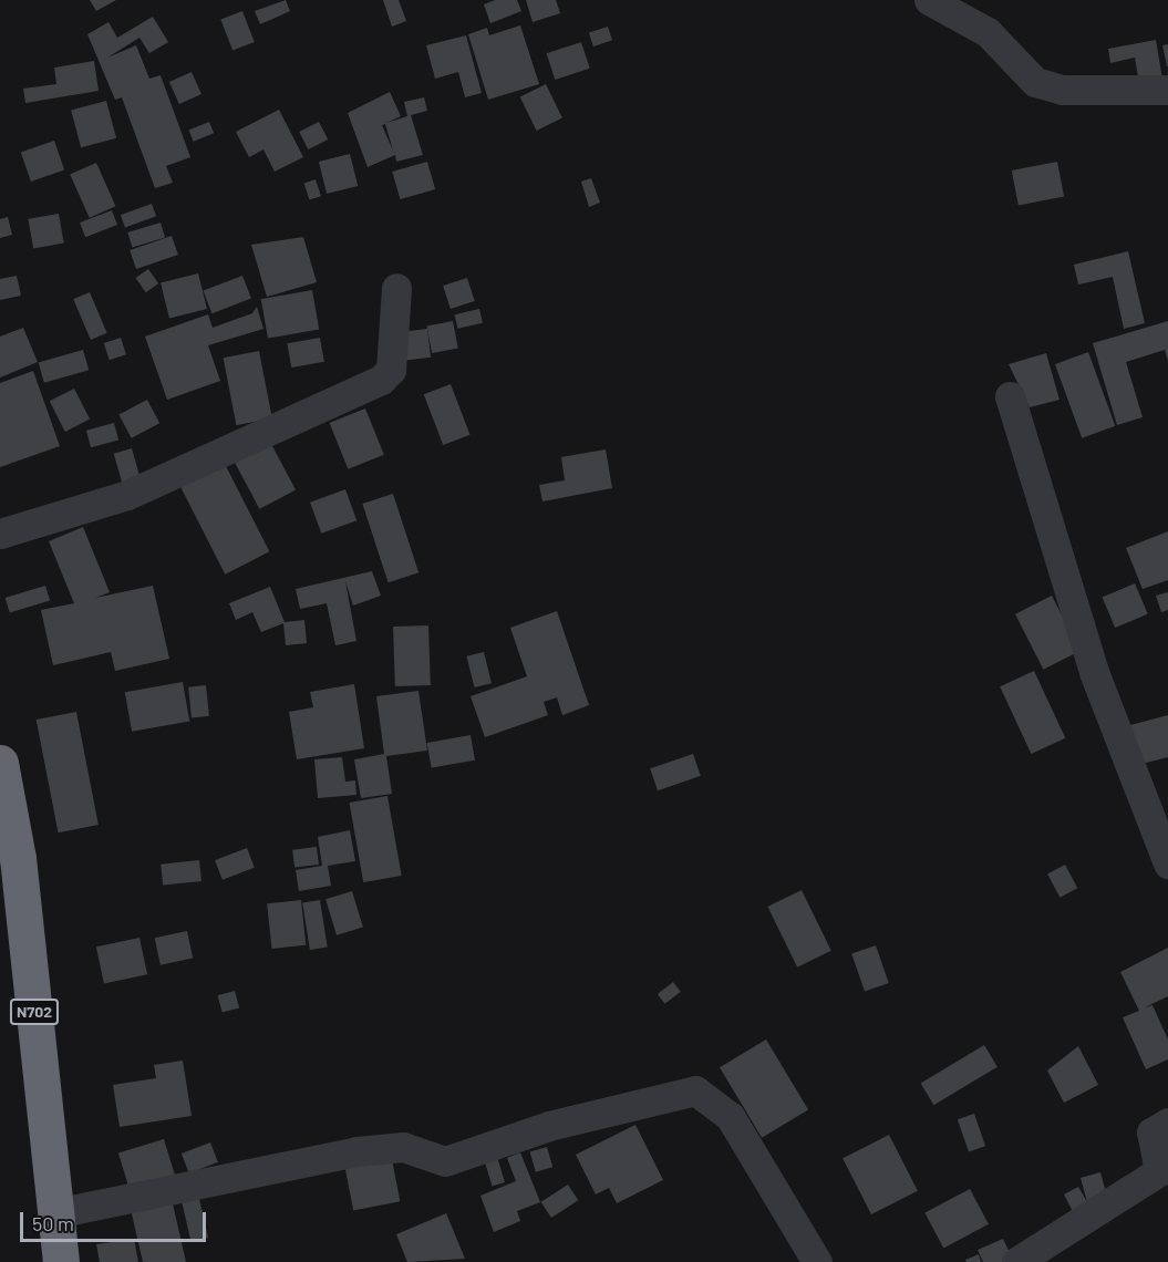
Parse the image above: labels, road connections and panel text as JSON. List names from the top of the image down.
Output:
{
  "streets": {
    "highway": ["N702"]
  },
  "scale_bar": "50 m"
}
